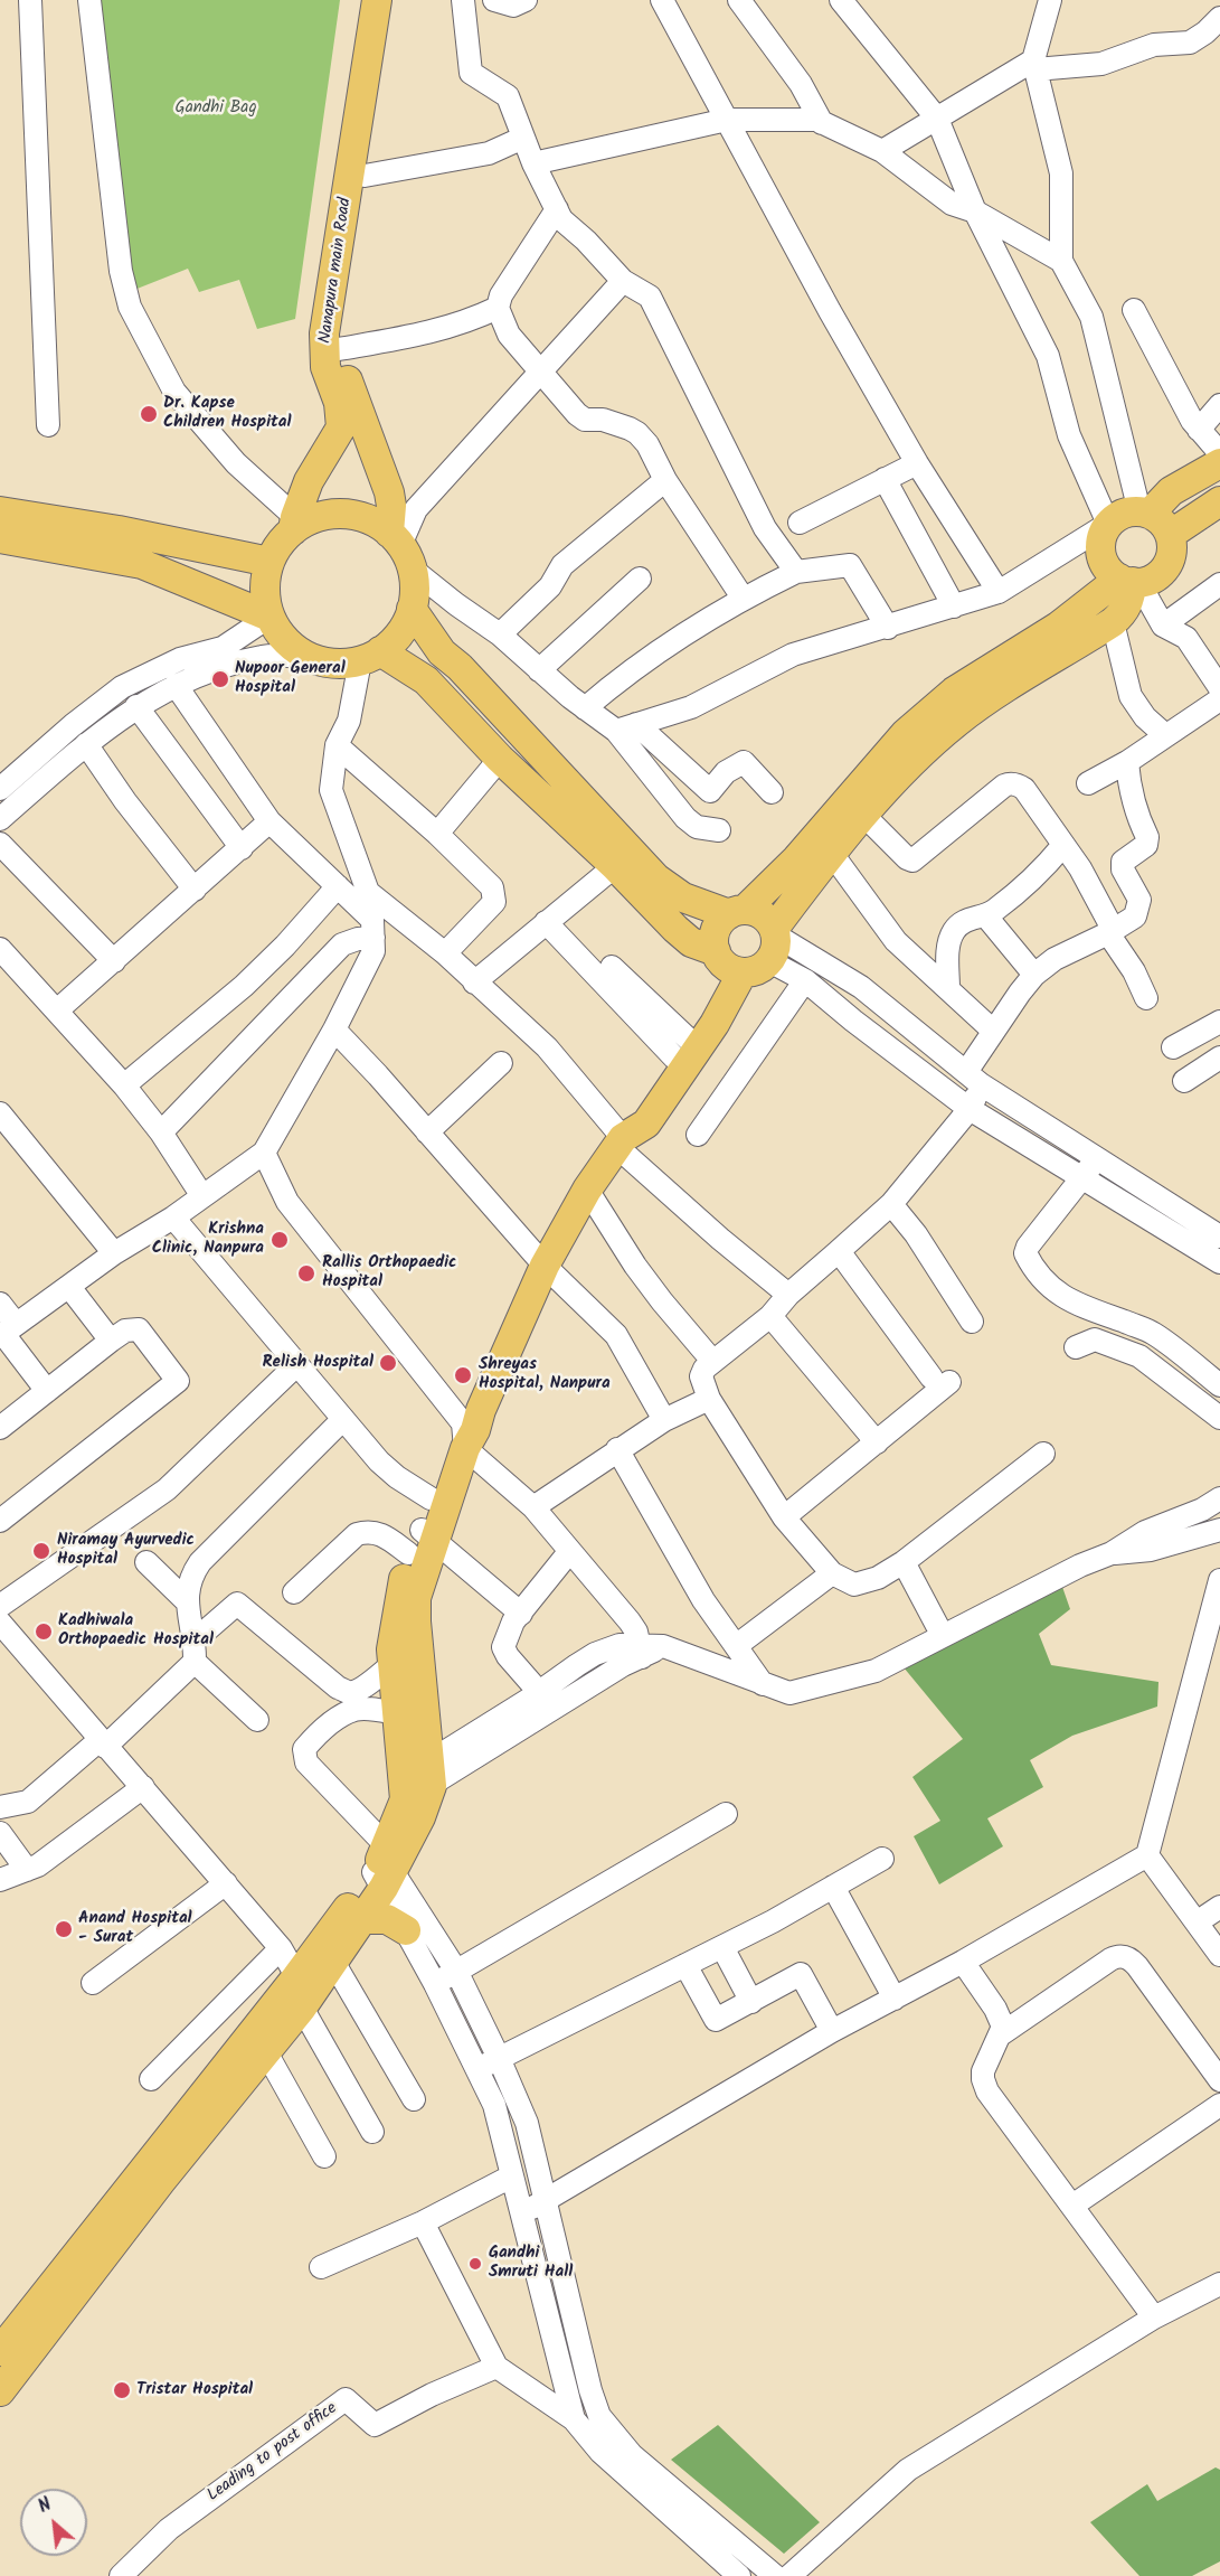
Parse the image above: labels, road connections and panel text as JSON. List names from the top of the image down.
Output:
{
  "streets": {
    "main road": ["Nanapura main Road"],
    "street": ["Leading to post office"]
  },
  "parks": ["Gandhi Bag"],
  "places": [
    "Dr. Kapse Children Hospital",
    "Nupoor General Hospital",
    "Krishna Clinic, Nanpura",
    "Rallis Orthopaedic Hospital",
    "Relish Hospital",
    "Shreyas Hospital, Nanpura",
    "Niramay Ayurvedic Hospital",
    "Kadhiwala Orthopaedic Hospital",
    "Anand Hospital - Surat",
    "Gandhi Smruti Hall",
    "Tristar Hospital"
  ],
  "north": "top left"
}
